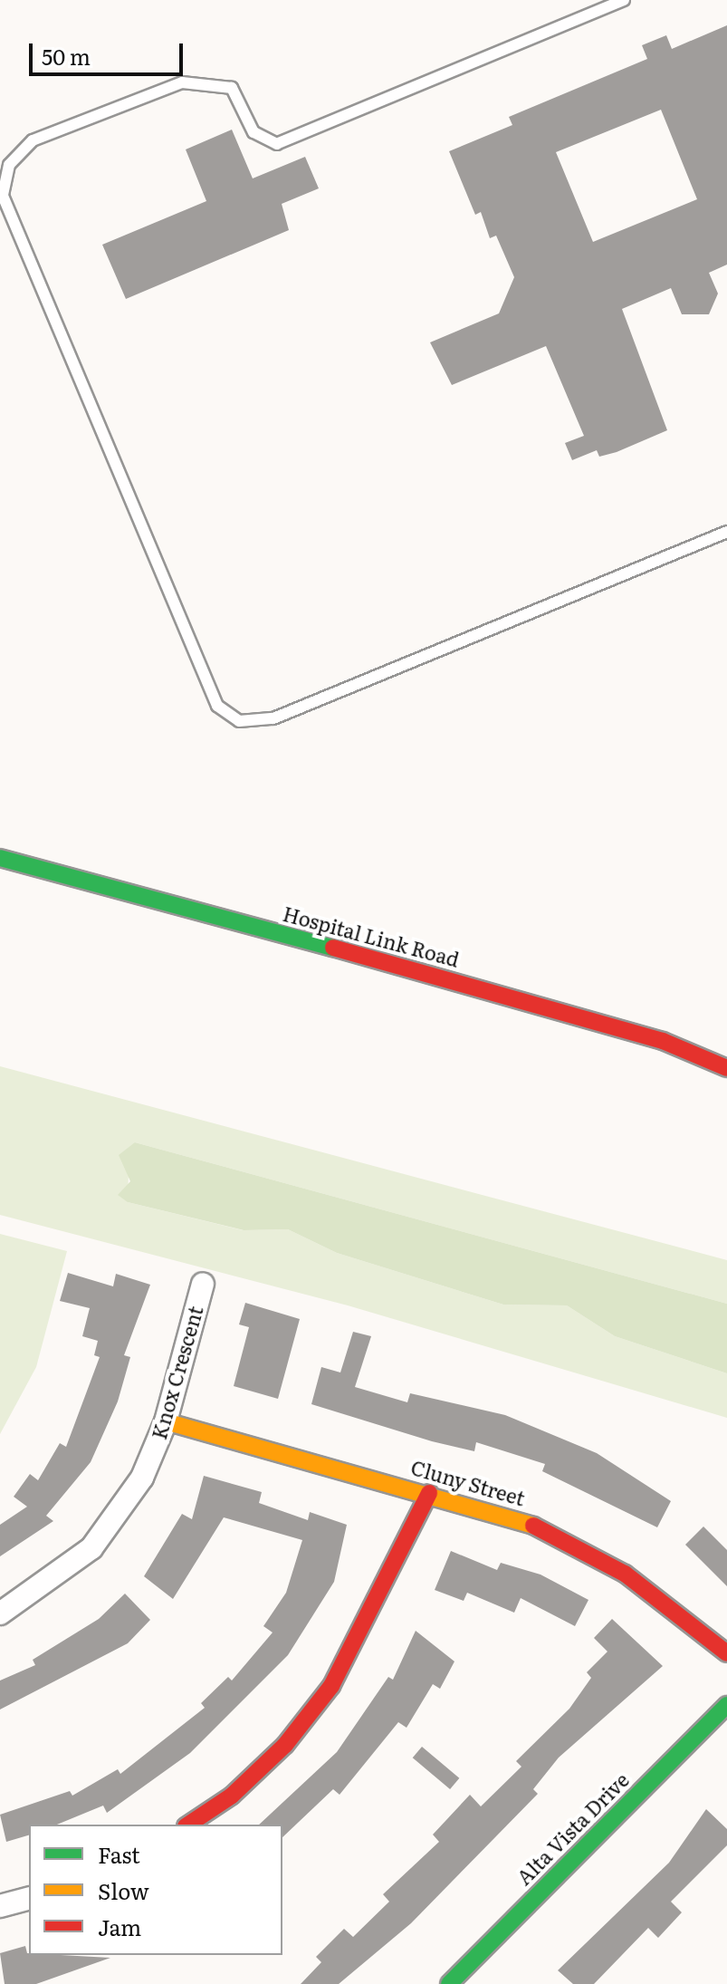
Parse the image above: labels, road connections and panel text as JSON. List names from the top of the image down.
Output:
{
  "streets": {
    "street": [
      "Hospital Link Road",
      "Knox Crescent",
      "Cluny Street",
      "Alta Vista Drive"
    ]
  },
  "crossings": [
    ["Knox Crescent", "Cluny Street"]
  ],
  "legend": ["Fast", "Slow", "Jam"],
  "scale_bar": "50 m"
}
